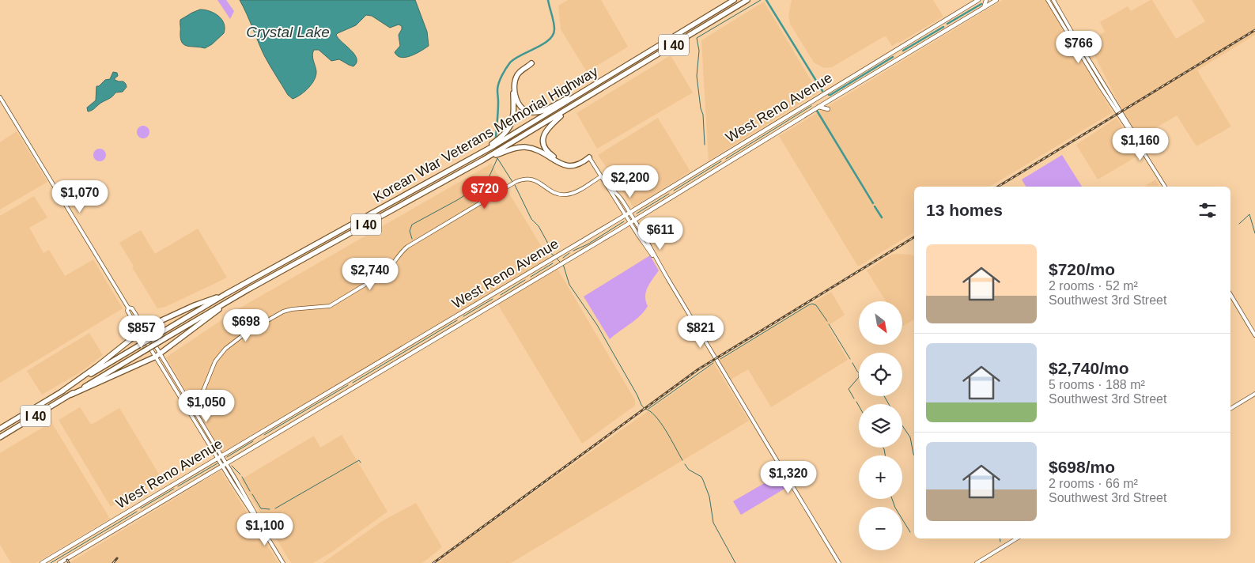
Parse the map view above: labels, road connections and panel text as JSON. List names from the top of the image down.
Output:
{
  "streets": {
    "highway": ["I 40", "Korean War Veterans Memorial Highway"],
    "main road": ["West Reno Avenue"]
  },
  "water": ["Crystal Lake"],
  "north": "bottom right",
  "page": {
    "price": [
      "$766",
      "$1,160",
      "$2,200",
      "$720",
      "$1,070",
      "$611",
      "$2,740",
      "$698",
      "$857",
      "$821",
      "$1,050",
      "$1,320",
      "$1,100"
    ],
    "heading": "13 homes",
    "list": [
      {
        "name": "$720/mo",
        "note": "2 rooms · 52 m² · Southwest 3rd Street"
      },
      {
        "name": "$2,740/mo",
        "note": "5 rooms · 188 m² · Southwest 3rd Street"
      },
      {
        "name": "$698/mo",
        "note": "2 rooms · 66 m² · Southwest 3rd Street"
      }
    ],
    "map_buttons": ["+", "−"]
  }
}
